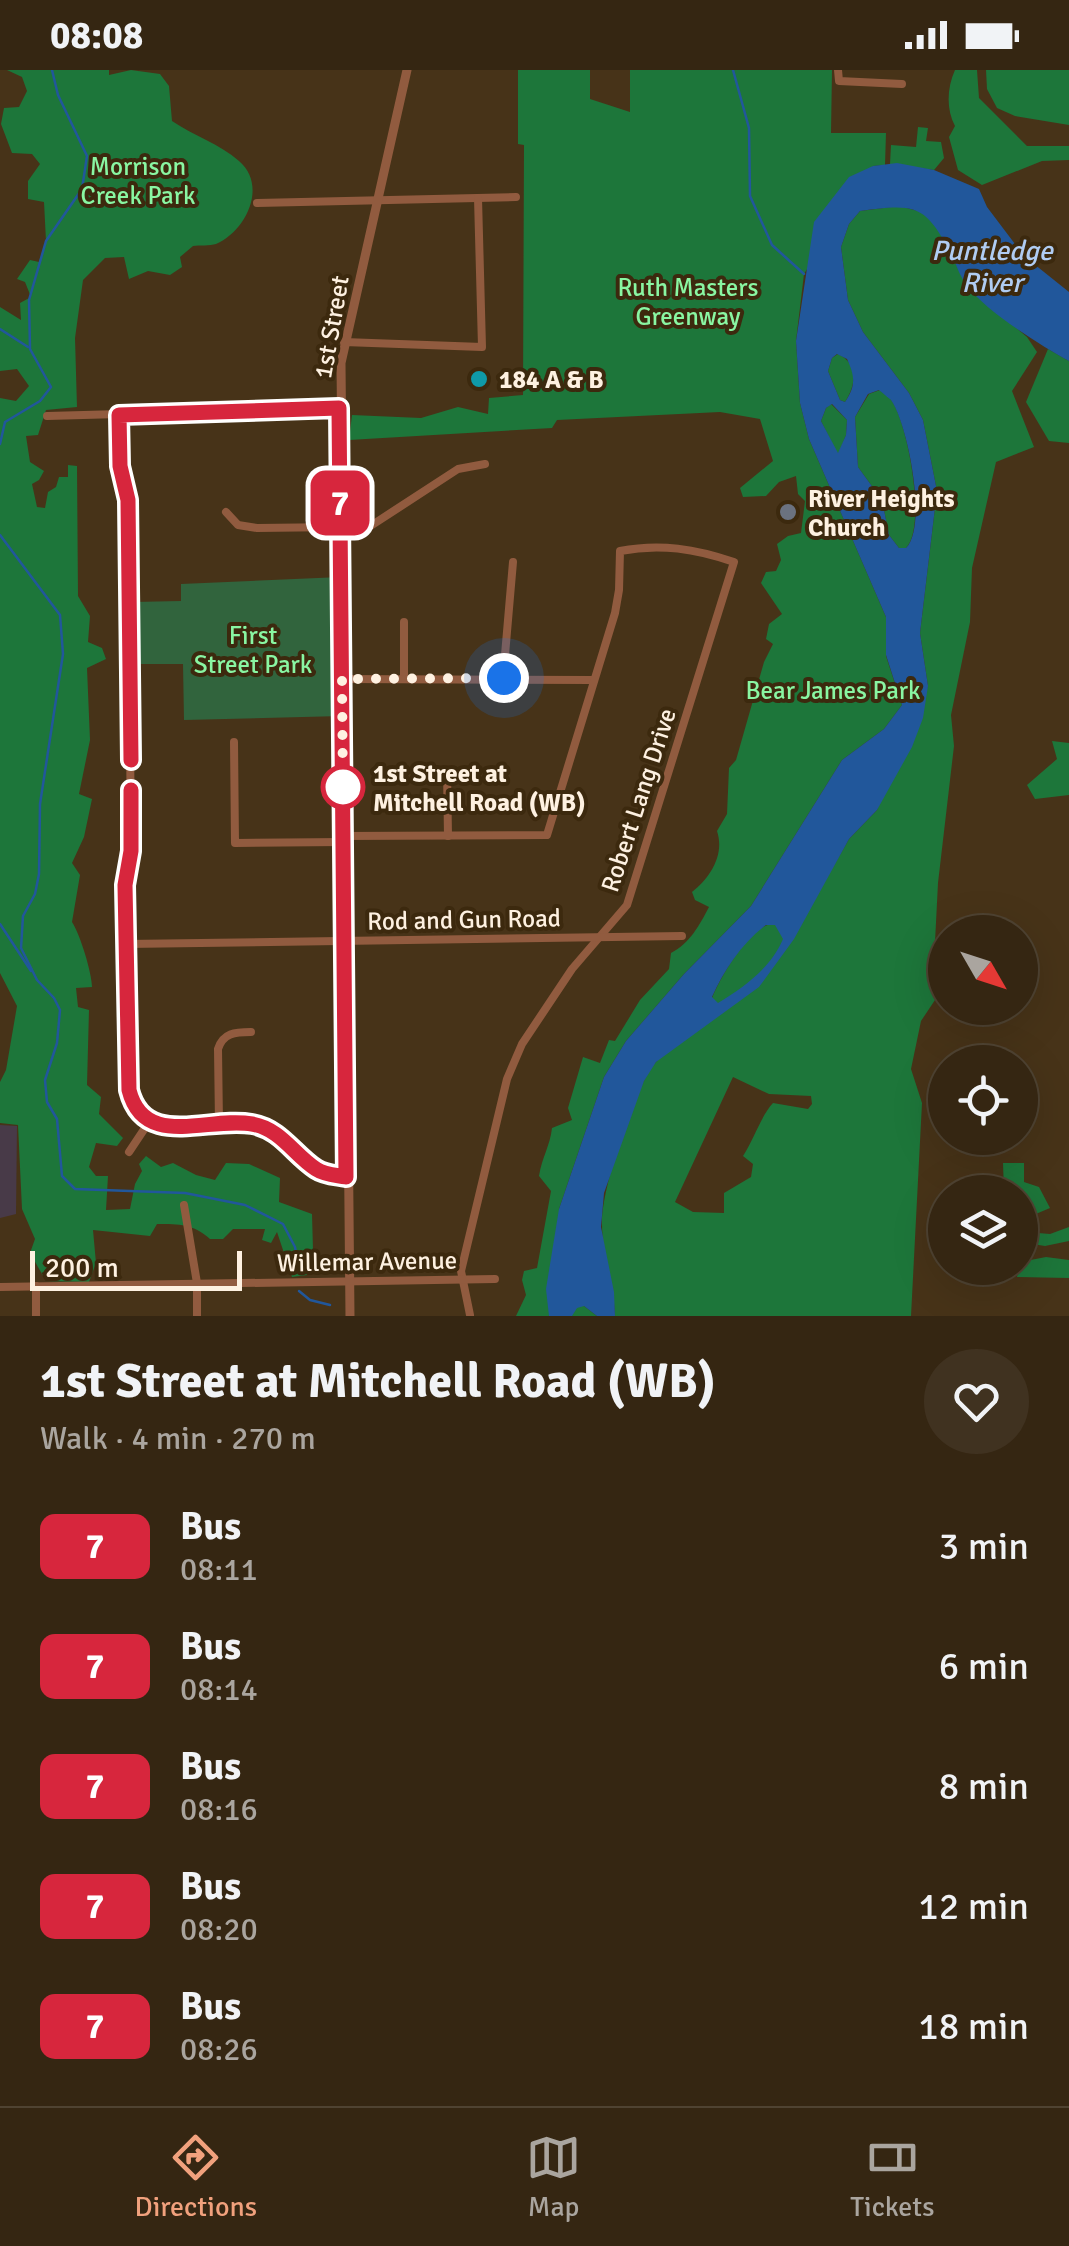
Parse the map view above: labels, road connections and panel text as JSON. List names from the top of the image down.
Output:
{
  "streets": {
    "street": [
      "1st Street",
      "Robert Lang Drive",
      "Rod and Gun Road",
      "Willemar Avenue"
    ]
  },
  "crossings": [
    ["1st Street", "Rod and Gun Road"],
    ["1st Street", "Willemar Avenue"],
    ["Robert Lang Drive", "Rod and Gun Road"],
    ["Robert Lang Drive", "Willemar Avenue"]
  ],
  "water": ["Puntledge River"],
  "parks": [
    "Morrison Creek Park",
    "Ruth Masters Greenway",
    "First Street Park",
    "Bear James Park"
  ],
  "places": ["184 A & B", "River Heights Church", "1st Street at Mitchell Road (WB)"],
  "lines": ["bus line 7"],
  "scale_bar": "200 m",
  "north": "bottom right",
  "page": {
    "status": "08:08",
    "on_map": "7",
    "scale": "200 m",
    "heading": ["1st Street at Mitchell Road (WB)", "Walk · 4 min · 270 m"],
    "list": [
      {
        "mark": "7",
        "name": "Bus",
        "note": "08:11",
        "value": "3 min"
      },
      {
        "mark": "7",
        "name": "Bus",
        "note": "08:14",
        "value": "6 min"
      },
      {
        "mark": "7",
        "name": "Bus",
        "note": "08:16",
        "value": "8 min"
      },
      {
        "mark": "7",
        "name": "Bus",
        "note": "08:20",
        "value": "12 min"
      },
      {
        "mark": "7",
        "name": "Bus",
        "note": "08:26",
        "value": "18 min"
      }
    ],
    "tabs": ["Directions", "Map", "Tickets"]
  }
}
